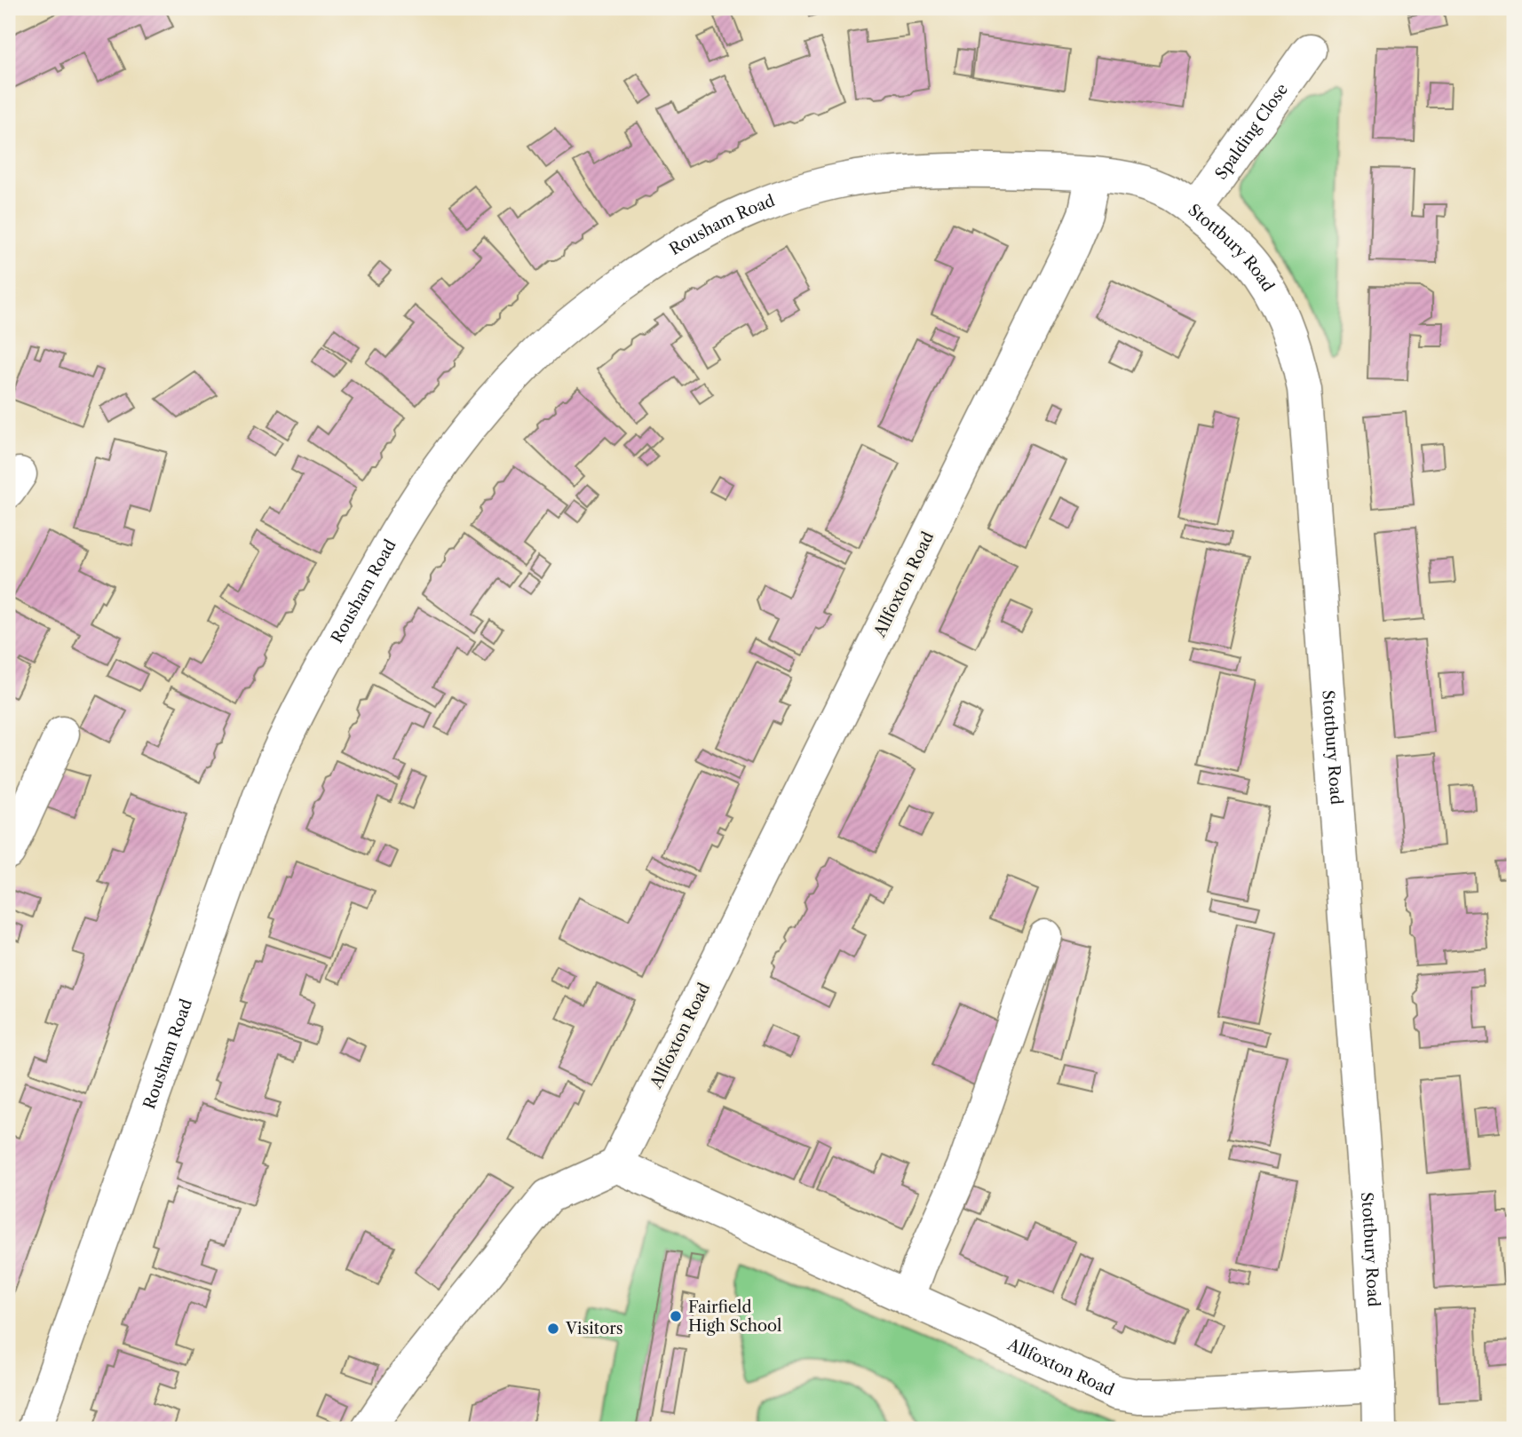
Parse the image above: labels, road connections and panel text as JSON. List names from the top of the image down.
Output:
{
  "streets": {
    "street": [
      "Spalding Close",
      "Rousham Road",
      "Stottbury Road",
      "Allfoxton Road"
    ]
  },
  "crossings": [
    ["Spalding Close", "Stottbury Road"],
    ["Rousham Road", "Stottbury Road"],
    ["Rousham Road", "Allfoxton Road"],
    ["Stottbury Road", "Allfoxton Road"]
  ],
  "places": ["Fairfield High School", "Visitors"]
}
